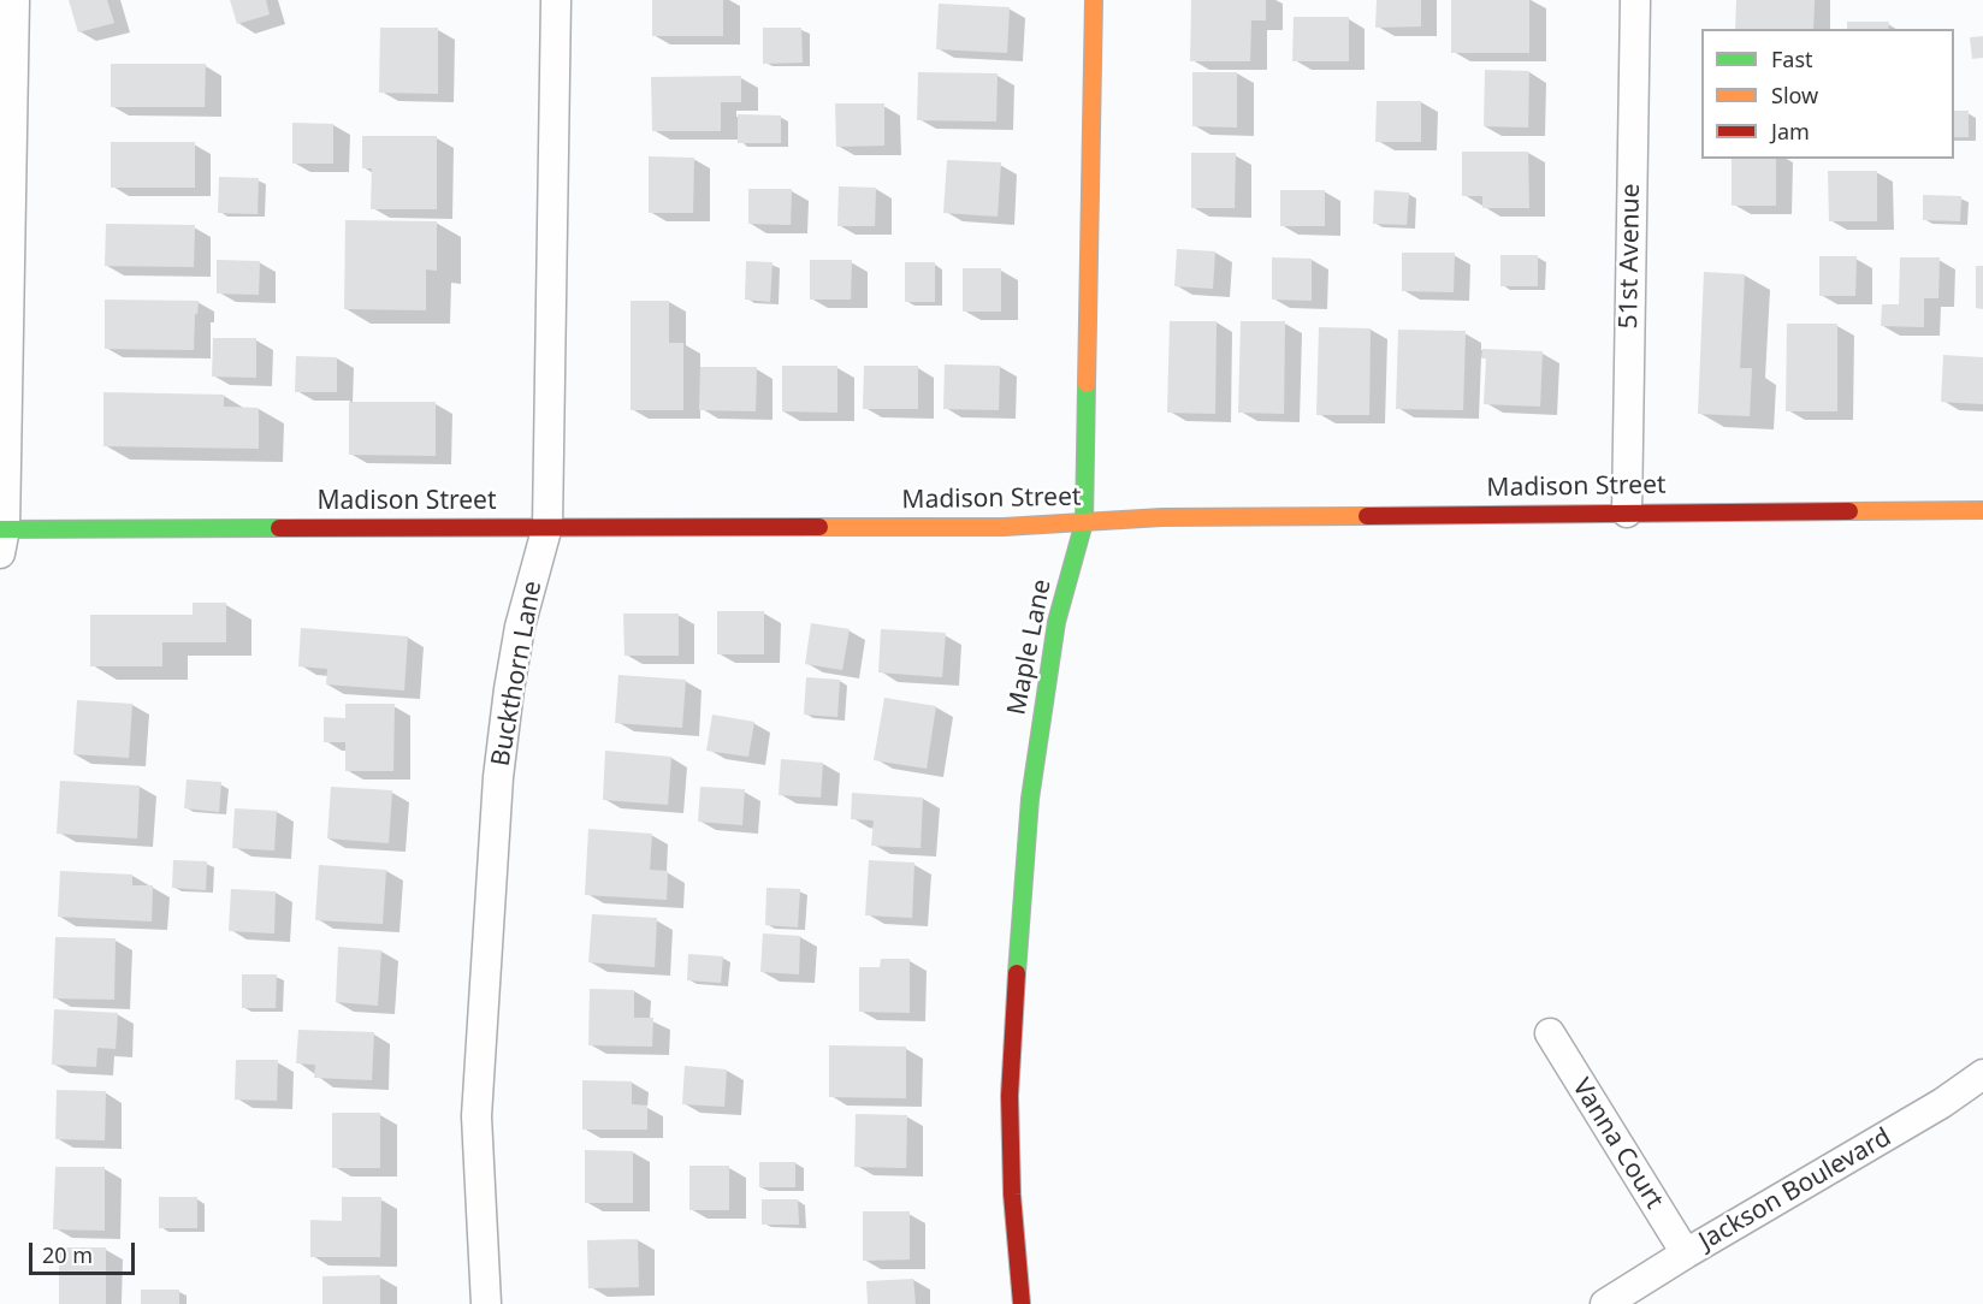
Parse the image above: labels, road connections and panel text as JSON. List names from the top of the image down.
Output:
{
  "streets": {
    "street": [
      "51st Avenue",
      "Madison Street",
      "Maple Lane",
      "Buckthorn Lane",
      "Vanna Court",
      "Jackson Boulevard"
    ]
  },
  "crossings": [
    ["51st Avenue", "Madison Street"],
    ["Madison Street", "Maple Lane"],
    ["Madison Street", "Buckthorn Lane"],
    ["Vanna Court", "Jackson Boulevard"]
  ],
  "legend": ["Fast", "Slow", "Jam"],
  "scale_bar": "20 m"
}
